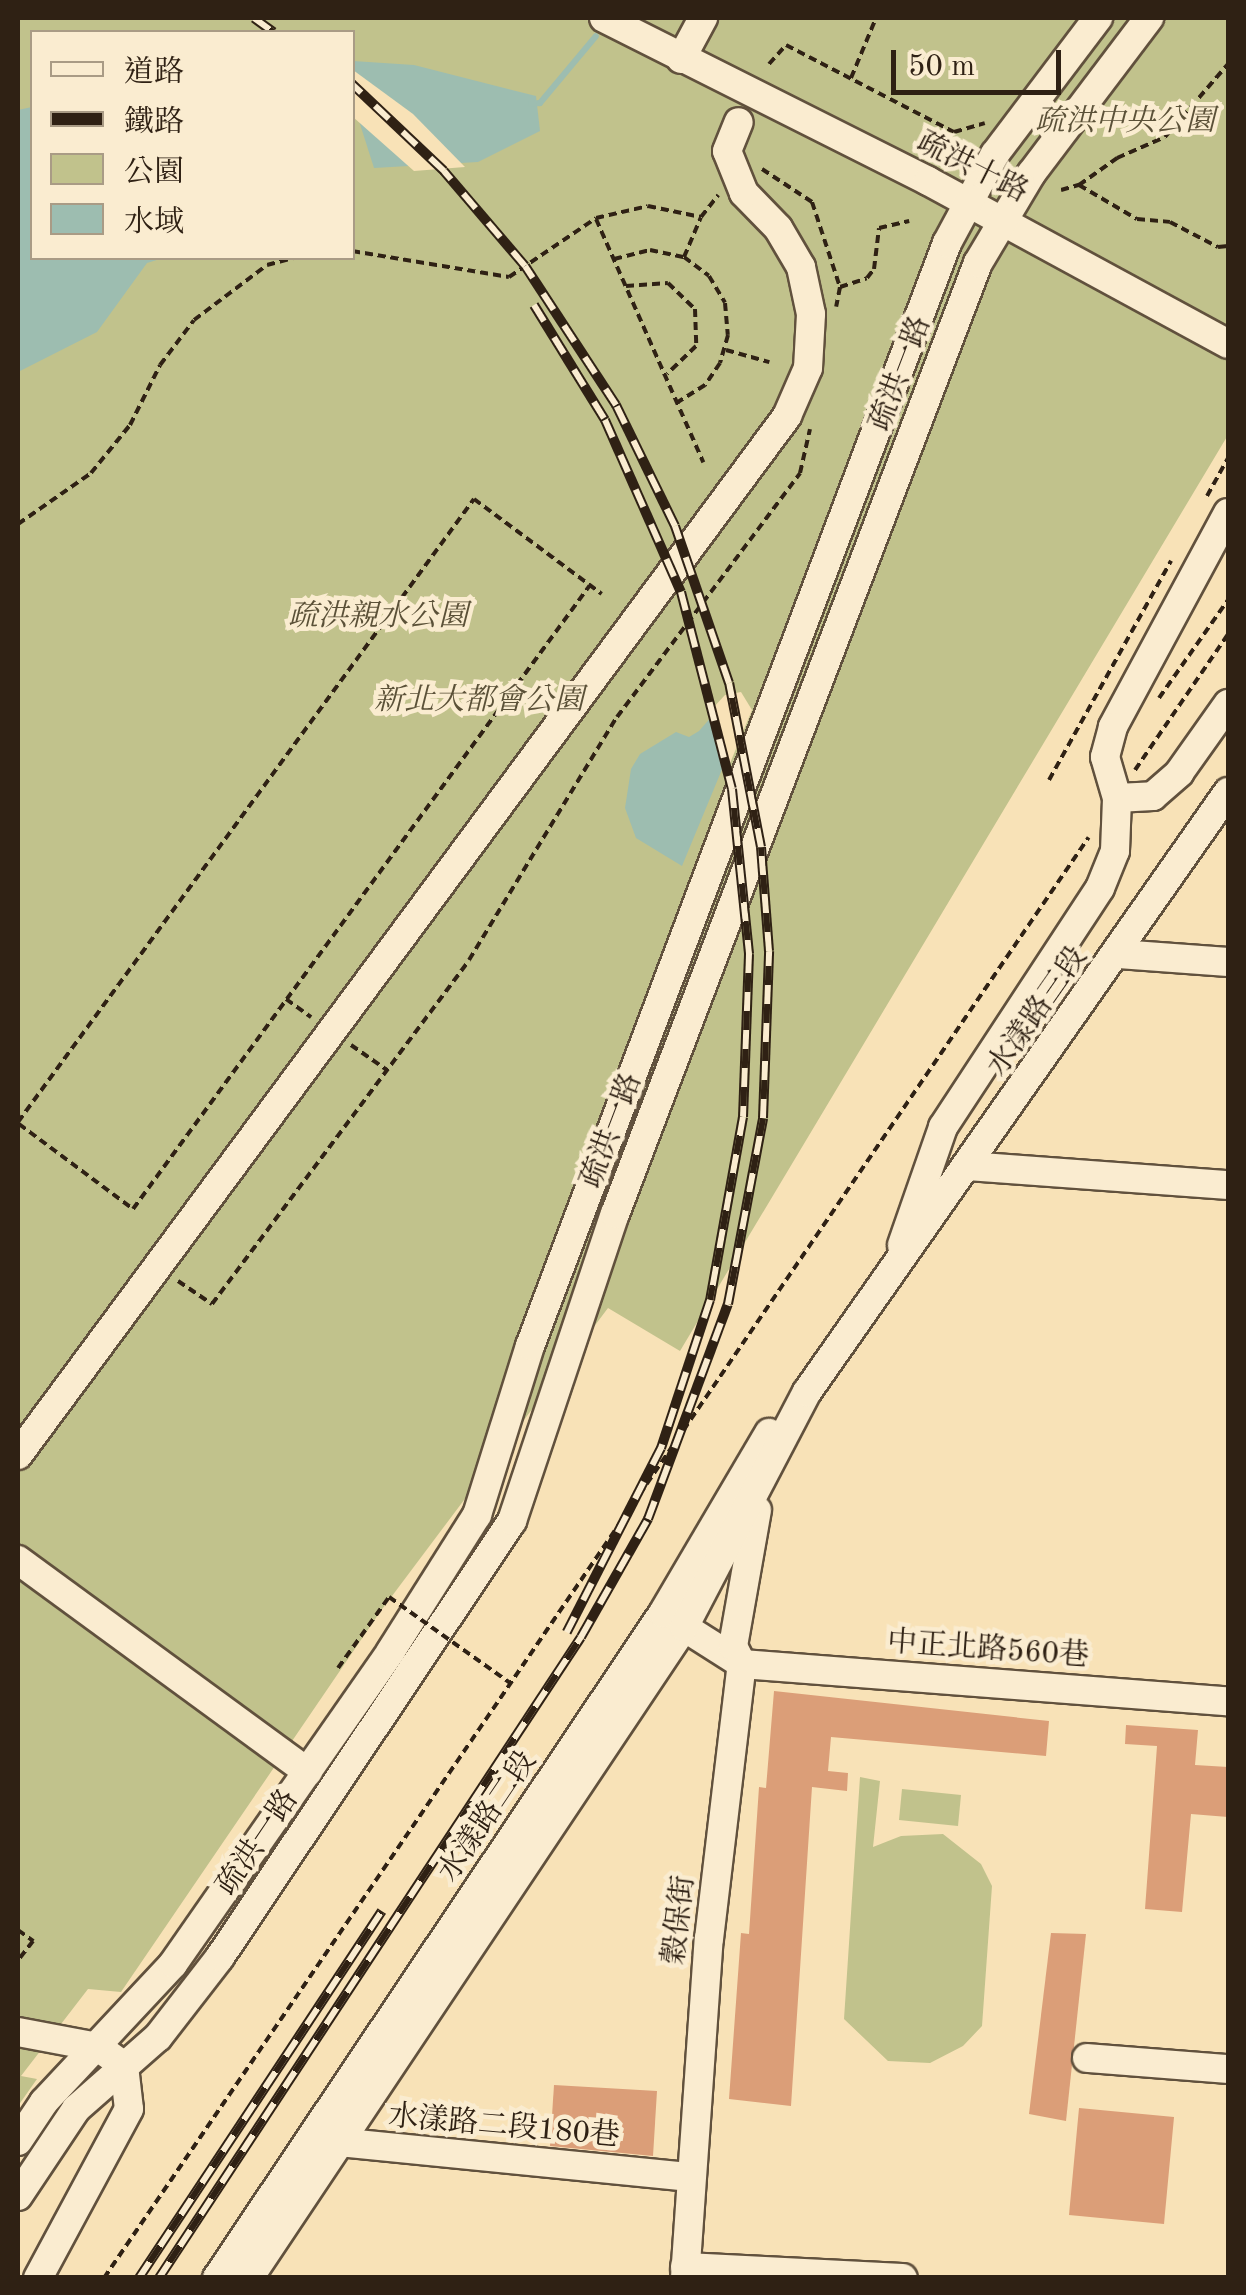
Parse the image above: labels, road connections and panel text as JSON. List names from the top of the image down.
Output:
{
  "streets": {
    "street": [
      "疏洪十路",
      "疏洪一路",
      "水漾路三段",
      "中正北路560巷",
      "水漾路二段",
      "穀保街",
      "水漾路二段180巷"
    ]
  },
  "crossings": [
    ["疏洪十路", "疏洪一路"],
    ["水漾路三段", "水漾路二段"],
    ["中正北路560巷", "穀保街"],
    ["水漾路二段", "穀保街"],
    ["水漾路二段", "水漾路二段180巷"],
    ["穀保街", "水漾路二段180巷"]
  ],
  "parks": ["疏洪中央公園", "疏洪親水公園", "新北大都會公園"],
  "legend": [
    "道路",
    "鐵路",
    "公園",
    "水域"
  ],
  "scale_bar": "50 m"
}
